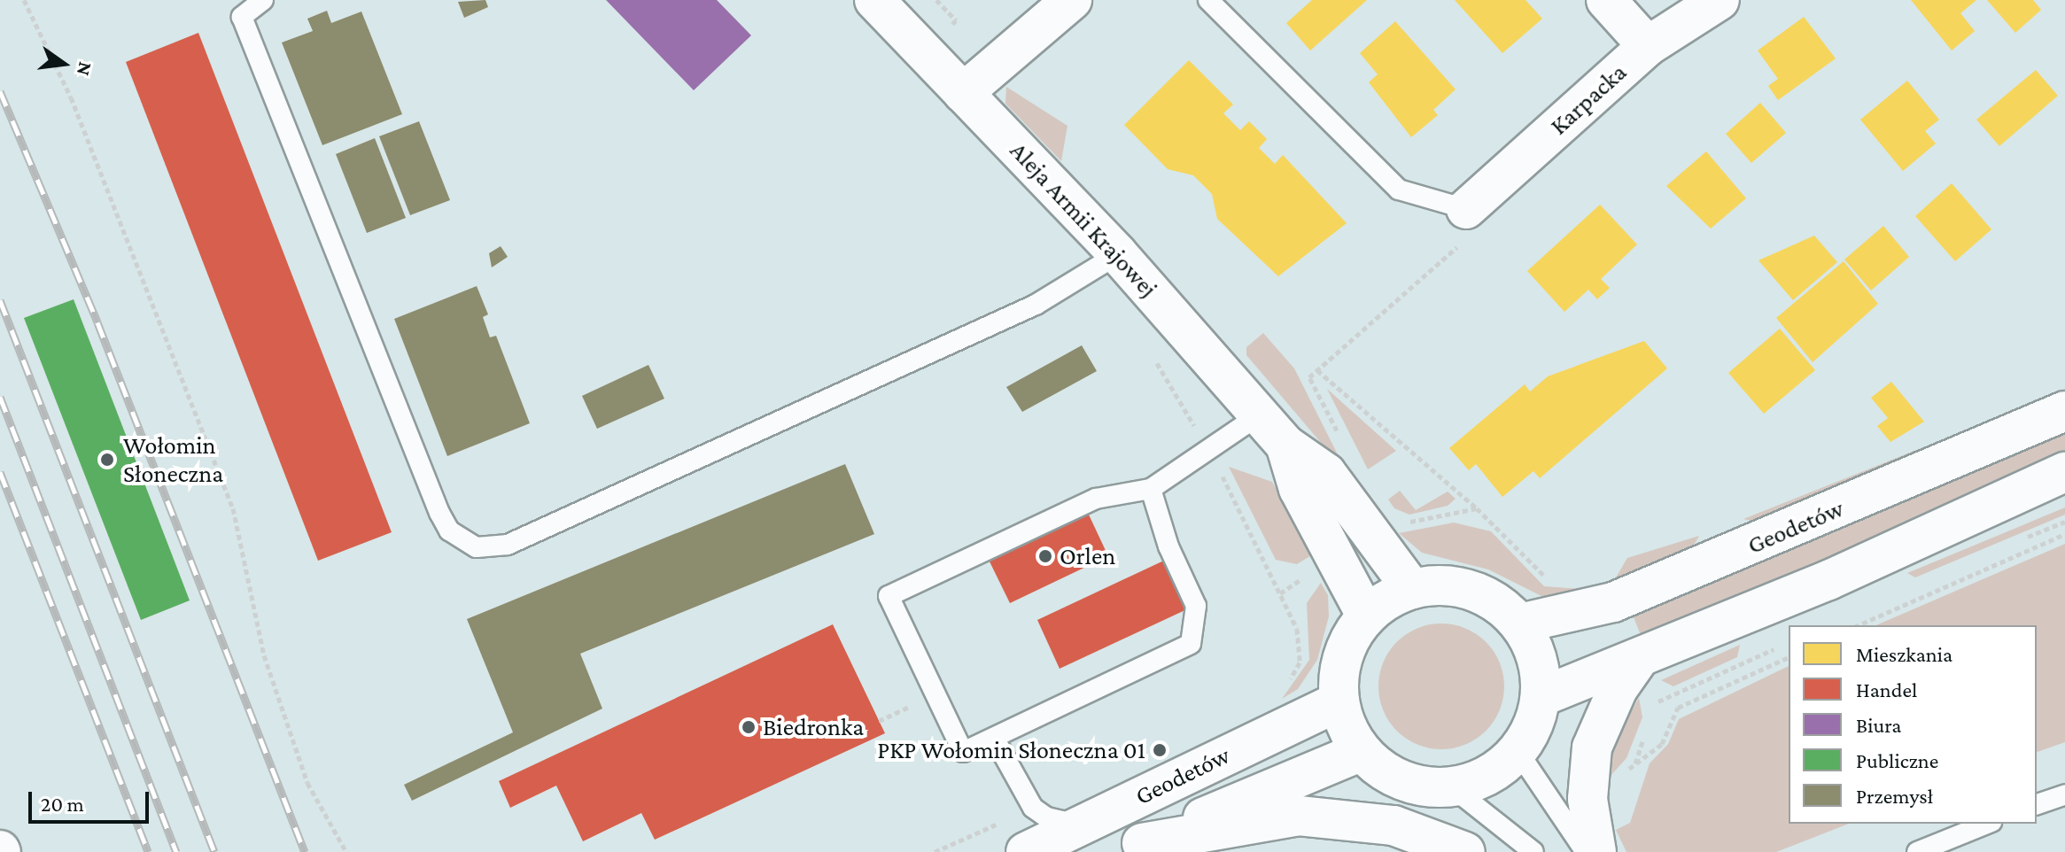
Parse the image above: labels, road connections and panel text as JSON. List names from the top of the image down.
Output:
{
  "streets": {
    "main road": ["Karpacka", "Aleja Armii Krajowej", "Geodetów"]
  },
  "crossings": [
    ["Aleja Armii Krajowej", "Geodetów"]
  ],
  "places": [
    "Wołomin Słoneczna",
    "Orlen",
    "Biedronka",
    "PKP Wołomin Słoneczna 01"
  ],
  "legend": [
    "Mieszkania",
    "Handel",
    "Biura",
    "Publiczne",
    "Przemysł"
  ],
  "scale_bar": "20 m",
  "north": "right"
}
